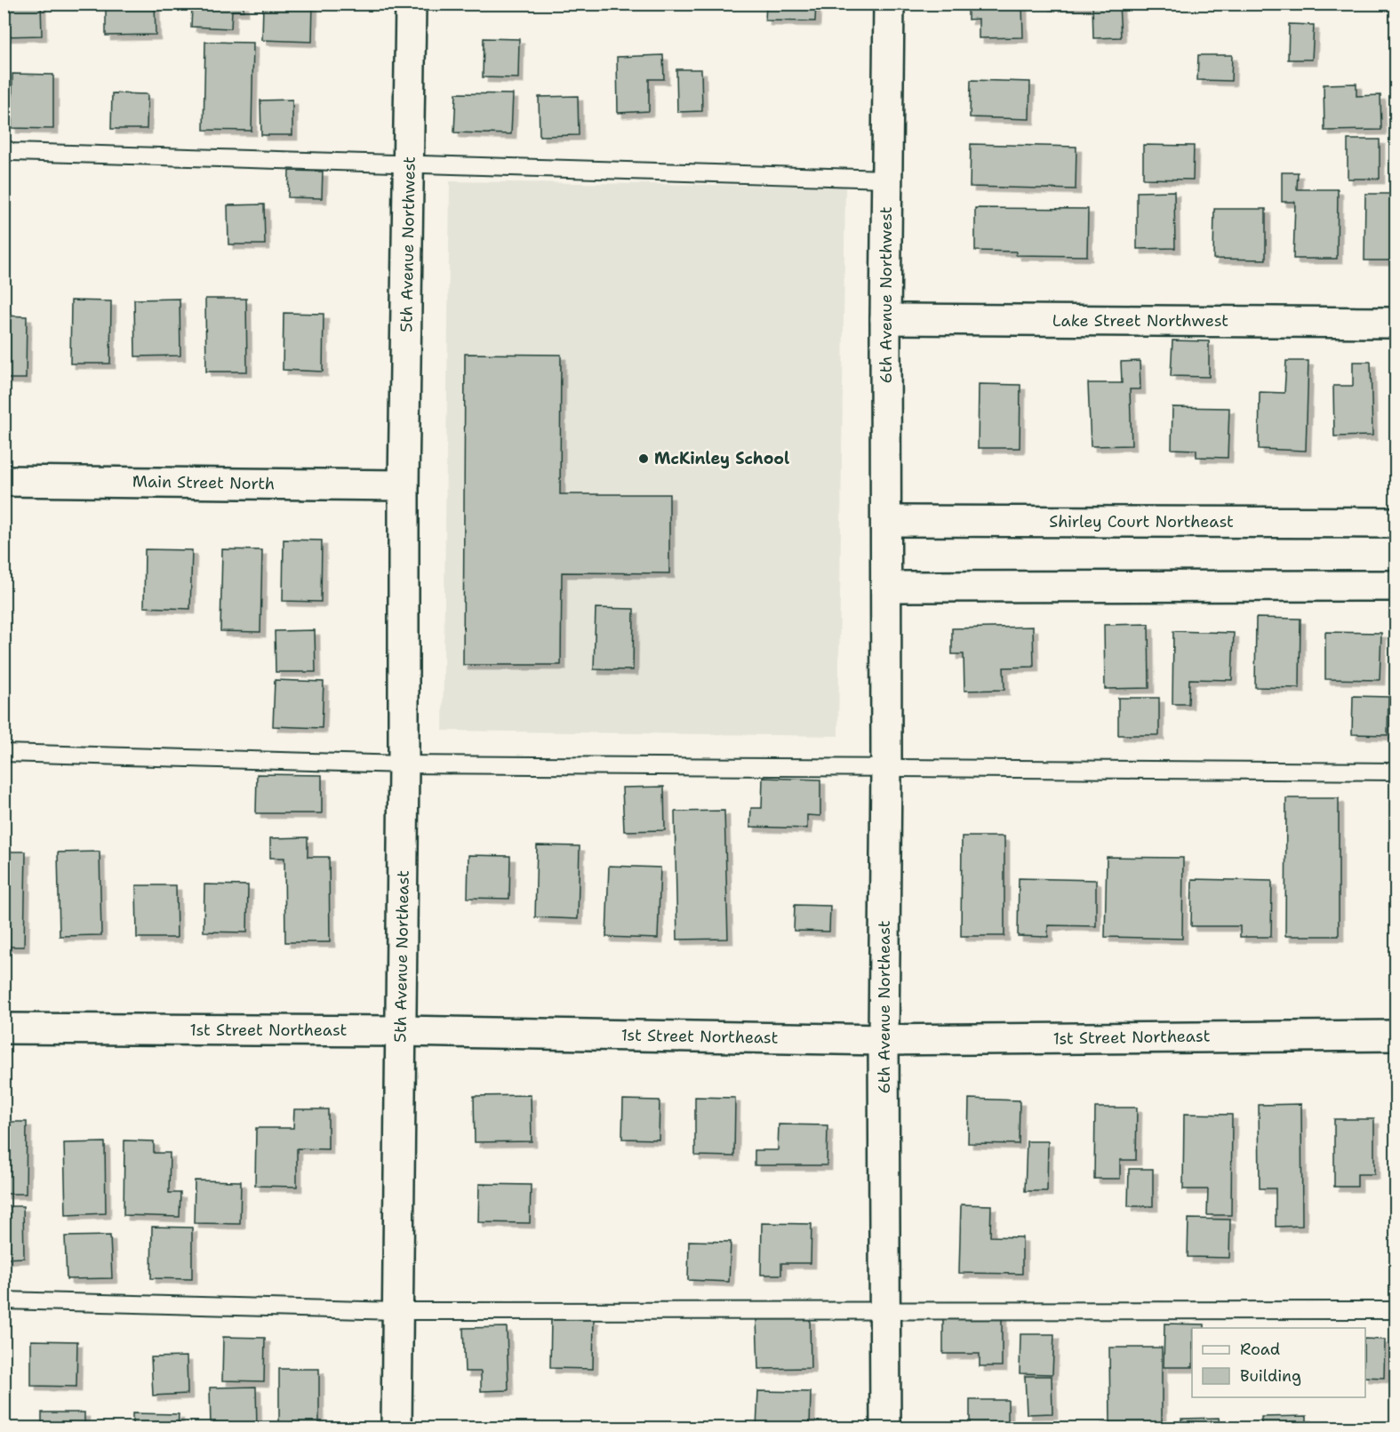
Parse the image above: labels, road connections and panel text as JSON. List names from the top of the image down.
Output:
{
  "streets": {
    "street": [
      "5th Avenue Northwest",
      "6th Avenue Northwest",
      "Lake Street Northwest",
      "Main Street North",
      "Shirley Court Northeast",
      "5th Avenue Northeast",
      "6th Avenue Northeast",
      "1st Street Northeast"
    ]
  },
  "crossings": [
    ["5th Avenue Northwest", "Main Street North"],
    ["5th Avenue Northwest", "5th Avenue Northeast"],
    ["6th Avenue Northwest", "Lake Street Northwest"],
    ["6th Avenue Northwest", "Shirley Court Northeast"],
    ["6th Avenue Northwest", "6th Avenue Northeast"],
    ["Main Street North", "5th Avenue Northeast"],
    ["5th Avenue Northeast", "1st Street Northeast"],
    ["6th Avenue Northeast", "1st Street Northeast"]
  ],
  "places": ["McKinley School"],
  "legend": ["Road", "Building"]
}
